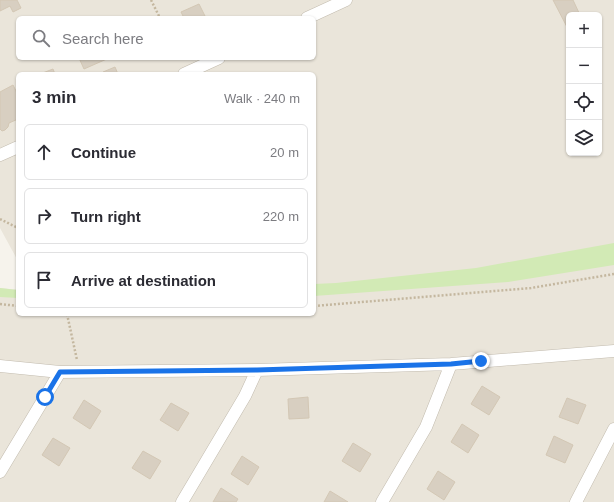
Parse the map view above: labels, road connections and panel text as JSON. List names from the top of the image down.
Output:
{
  "page": {
    "map_buttons": ["+", "−"],
    "search": "Search here",
    "heading": ["3 min", "Walk · 240 m"],
    "list": [
      ["Continue", "20 m"],
      ["Turn right", "220 m"],
      "Arrive at destination"
    ]
  }
}
